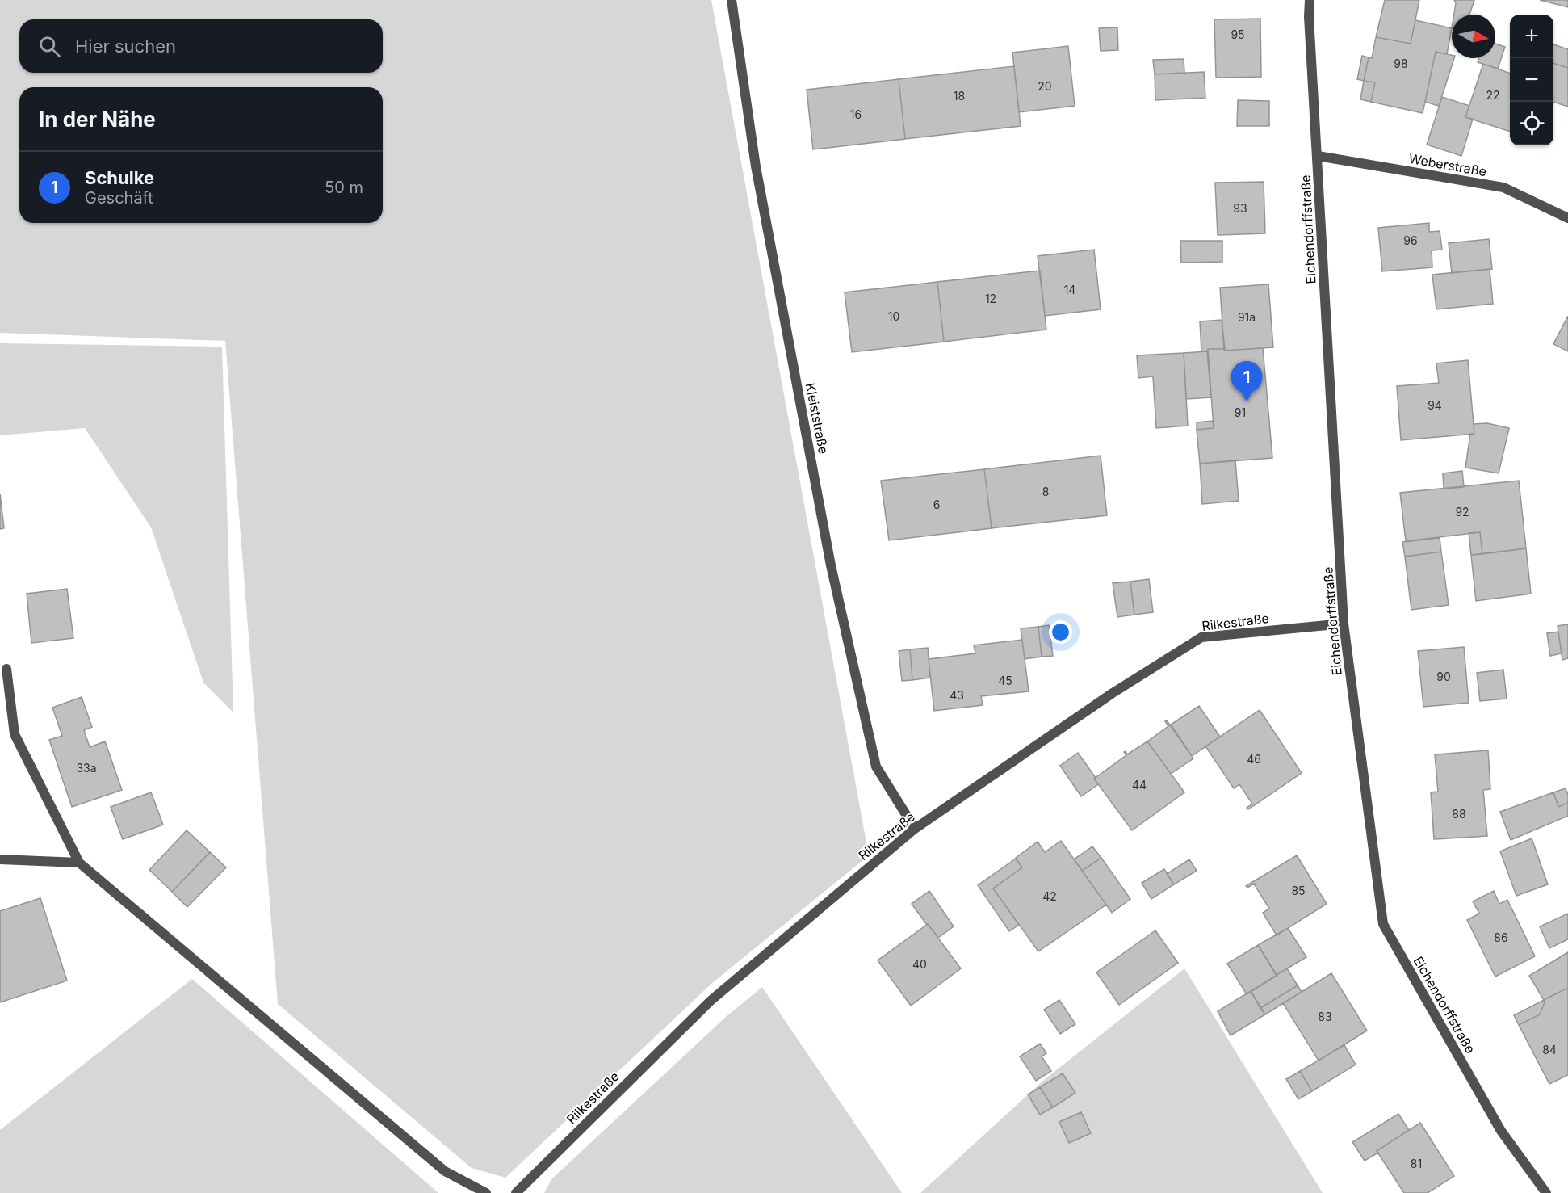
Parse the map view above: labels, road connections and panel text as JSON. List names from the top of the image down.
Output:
{
  "streets": {
    "street": [
      "Weberstraße",
      "Eichendorffstraße",
      "Kleiststraße",
      "Rilkestraße"
    ]
  },
  "crossings": [
    ["Weberstraße", "Eichendorffstraße"],
    ["Eichendorffstraße", "Rilkestraße"],
    ["Kleiststraße", "Rilkestraße"]
  ],
  "house_numbers": [
    "95",
    "98",
    "20",
    "22",
    "18",
    "16",
    "93",
    "96",
    "14",
    "12",
    "10",
    "91a",
    "94",
    "91",
    "8",
    "6",
    "92",
    "90",
    "45",
    "43",
    "46",
    "33a",
    "44",
    "88",
    "85",
    "42",
    "86",
    "40",
    "83",
    "84",
    "81"
  ],
  "north": "right",
  "page": {
    "map_buttons": ["+", "−"],
    "search": "Hier suchen",
    "heading": "In der Nähe",
    "list": [
      {
        "mark": "1",
        "name": "Schulke",
        "note": "Geschäft",
        "value": "50 m"
      }
    ],
    "pins": "1"
  }
}
